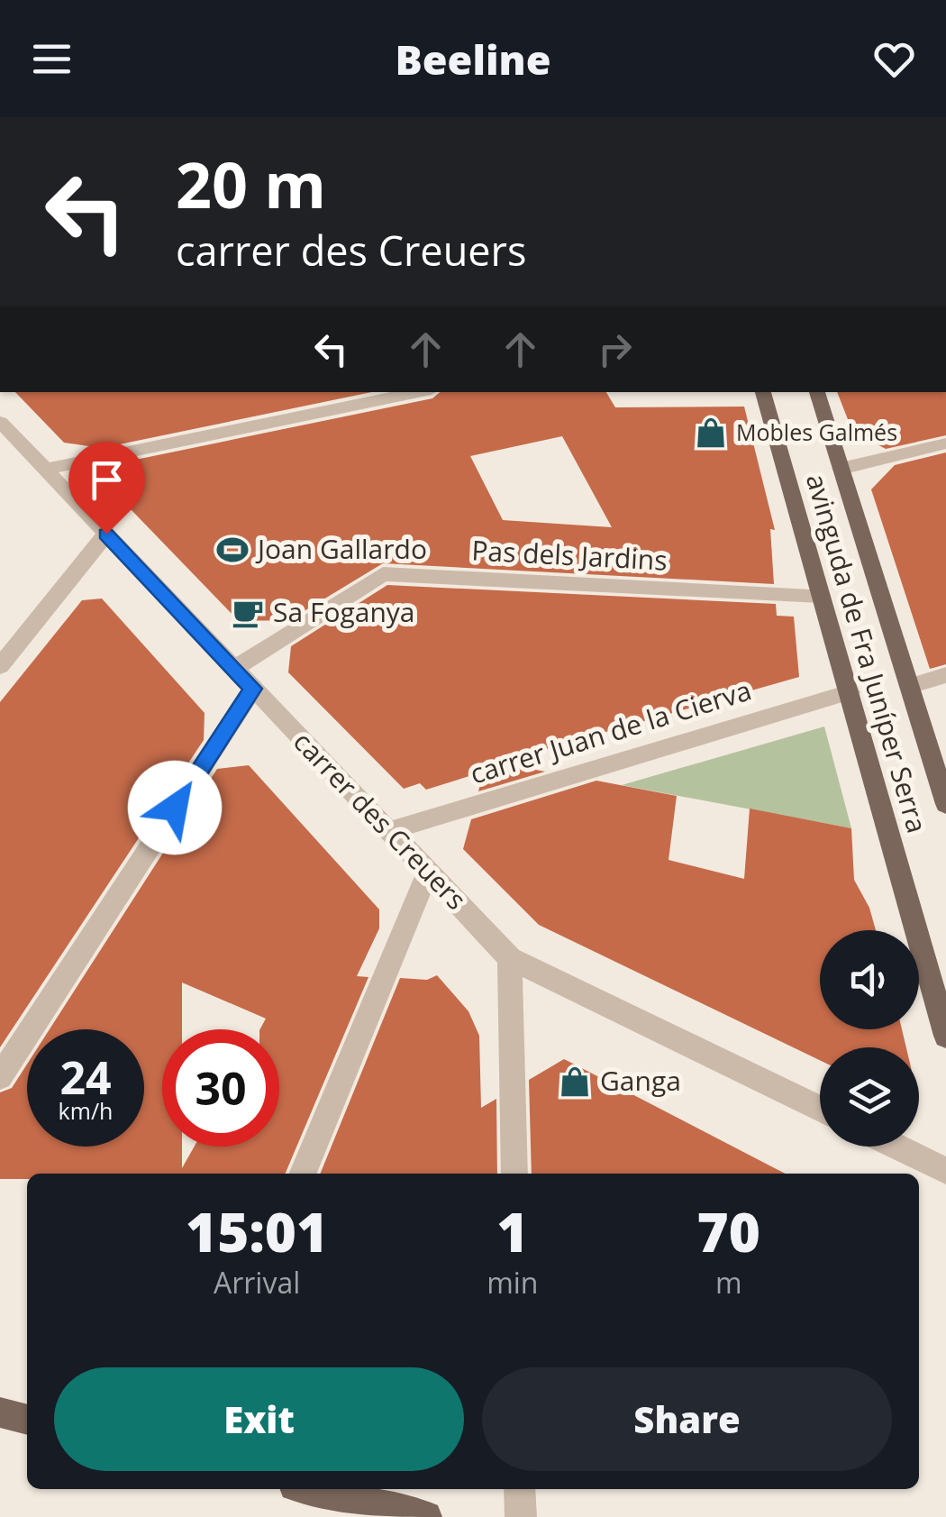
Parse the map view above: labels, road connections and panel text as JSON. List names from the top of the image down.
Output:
{
  "streets": {
    "main road": ["avinguda de Fra Juníper Serra"],
    "street": ["Pas dels Jardins", "carrer Juan de la Cierva", "carrer des Creuers"]
  },
  "crossings": [
    ["Pas dels Jardins", "avinguda de Fra Juníper Serra"],
    ["Pas dels Jardins", "carrer des Creuers"],
    ["avinguda de Fra Juníper Serra", "carrer Juan de la Cierva"],
    ["carrer Juan de la Cierva", "carrer des Creuers"]
  ],
  "places": {
    "shop": ["Mobles Galmés", "Ganga"],
    "sports": ["Joan Gallardo"],
    "cafe": ["Sa Foganya"]
  },
  "page": {
    "header": "Beeline",
    "turn": ["20 m", "carrer des Creuers"],
    "speed": "24 km/h",
    "limit": "30",
    "eta": [
      "15:01",
      "Arrival",
      "1",
      "min",
      "70",
      "m"
    ],
    "buttons": ["Exit", "Share"]
  }
}
